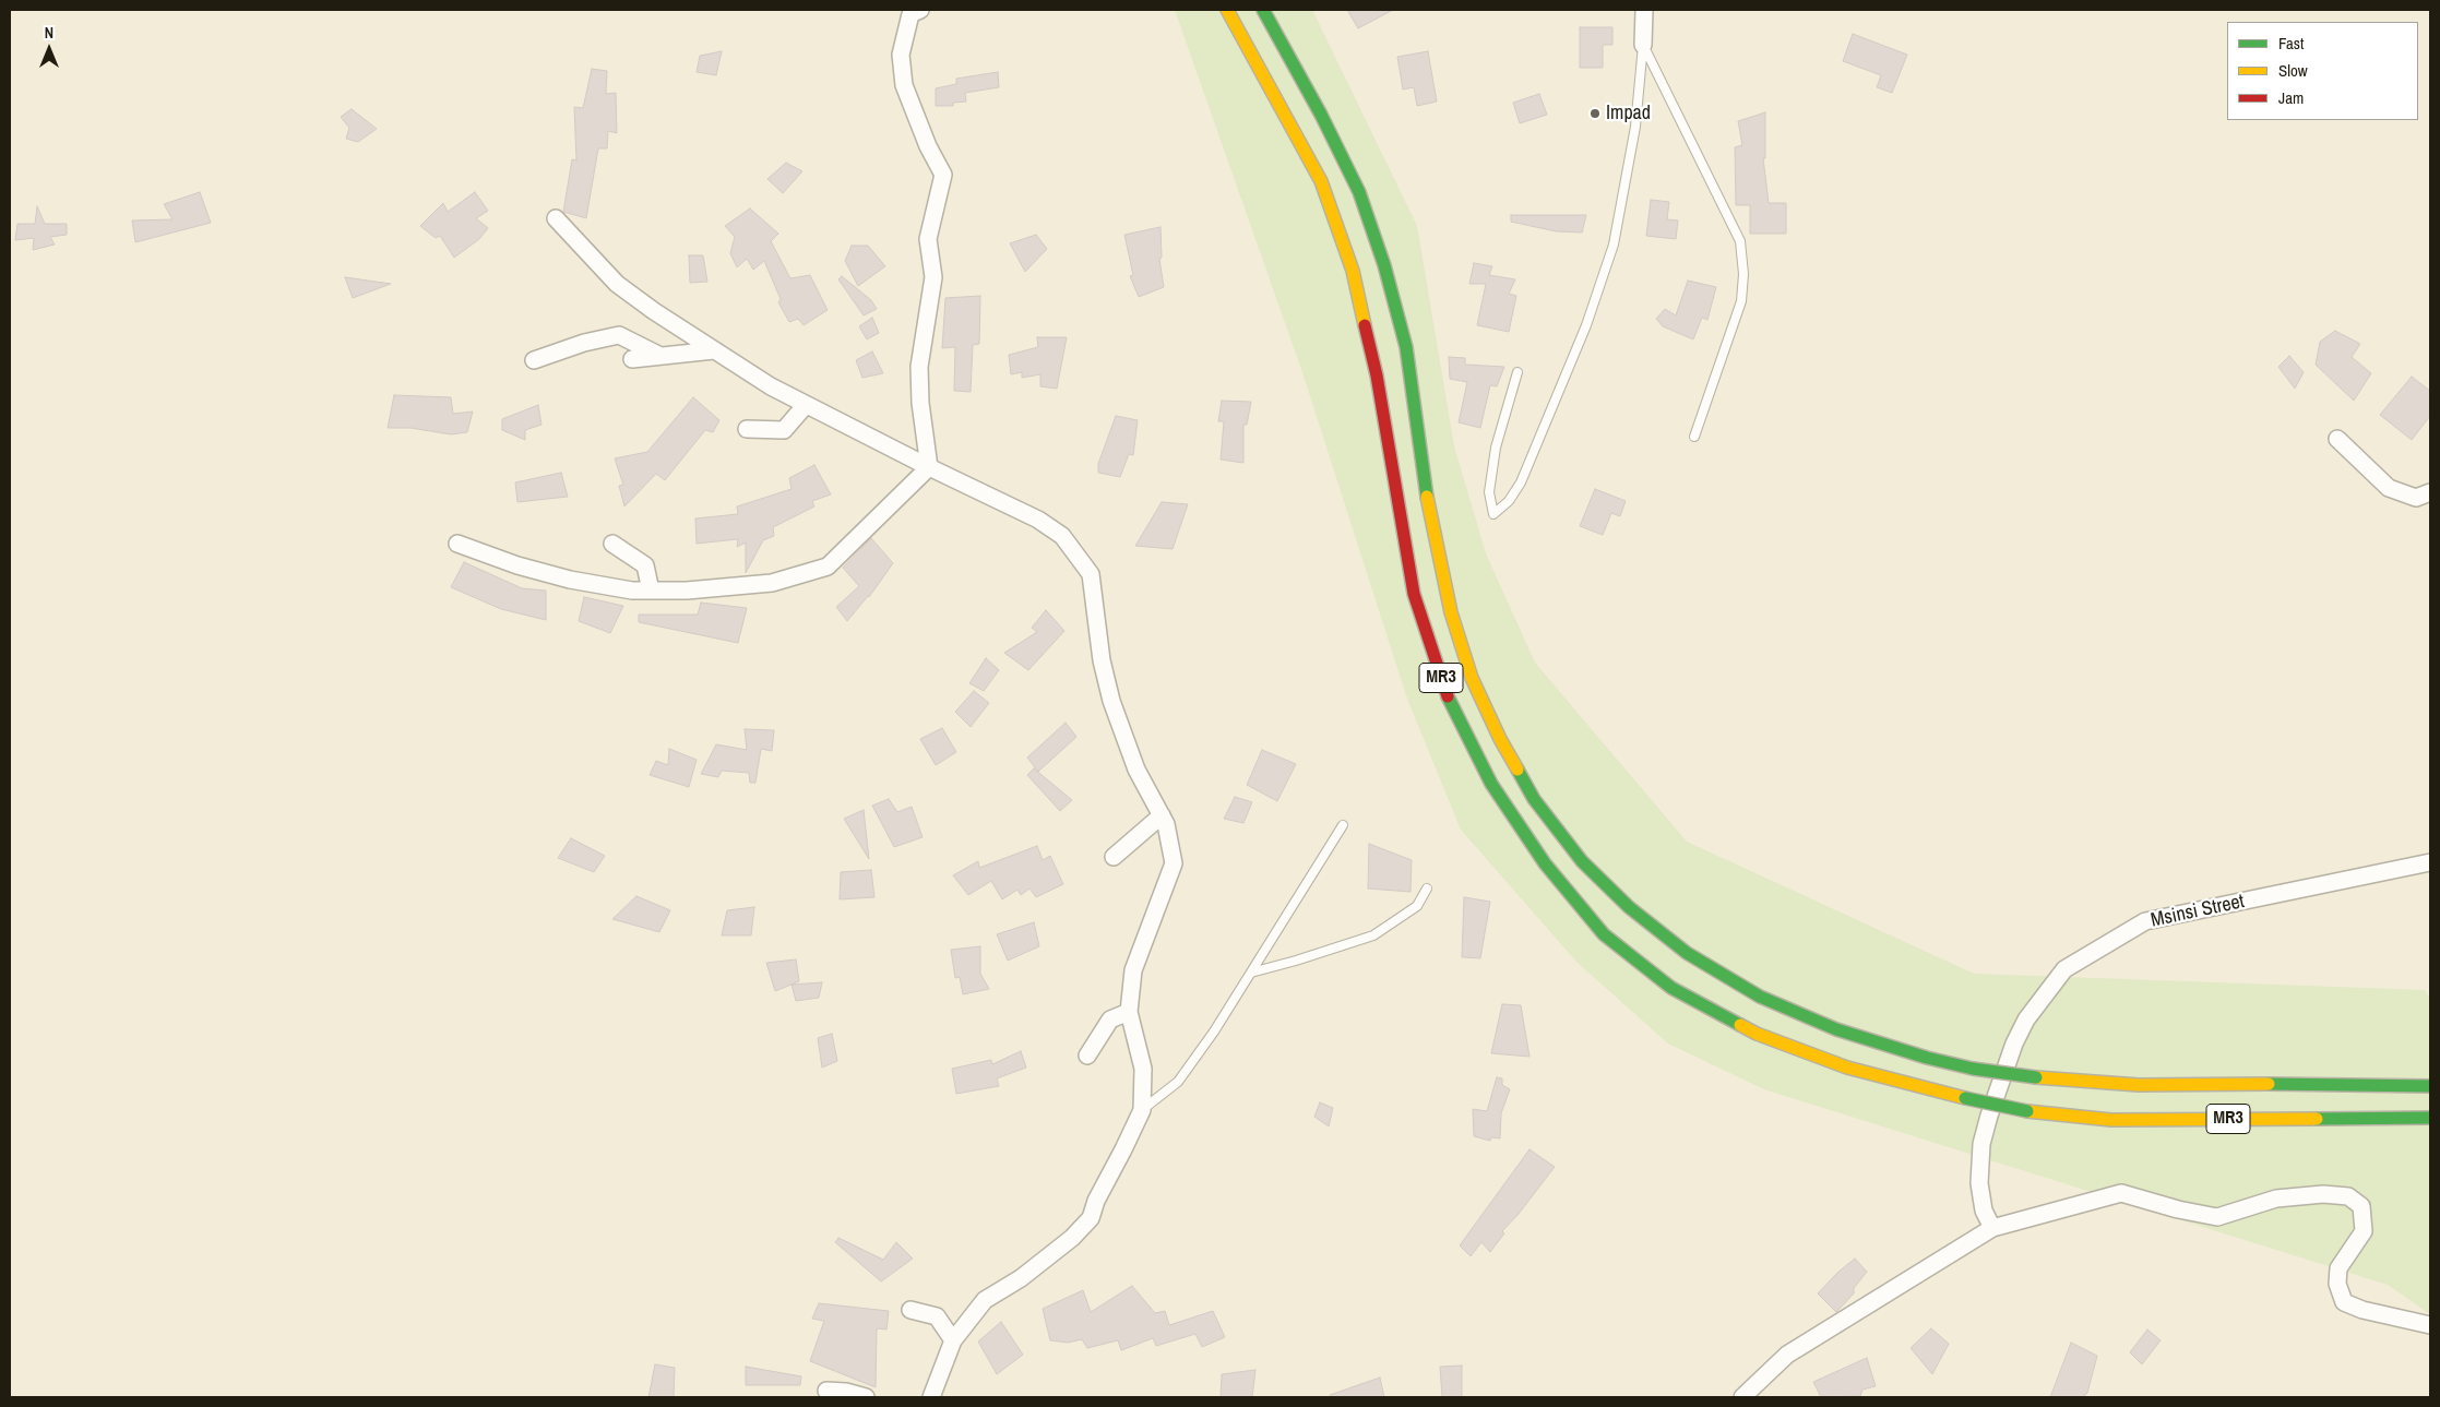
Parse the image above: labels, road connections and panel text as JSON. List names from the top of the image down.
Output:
{
  "streets": {
    "highway": ["MR3"],
    "street": ["Msinsi Street"]
  },
  "places": ["Impad"],
  "legend": ["Fast", "Slow", "Jam"],
  "north": "top"
}
